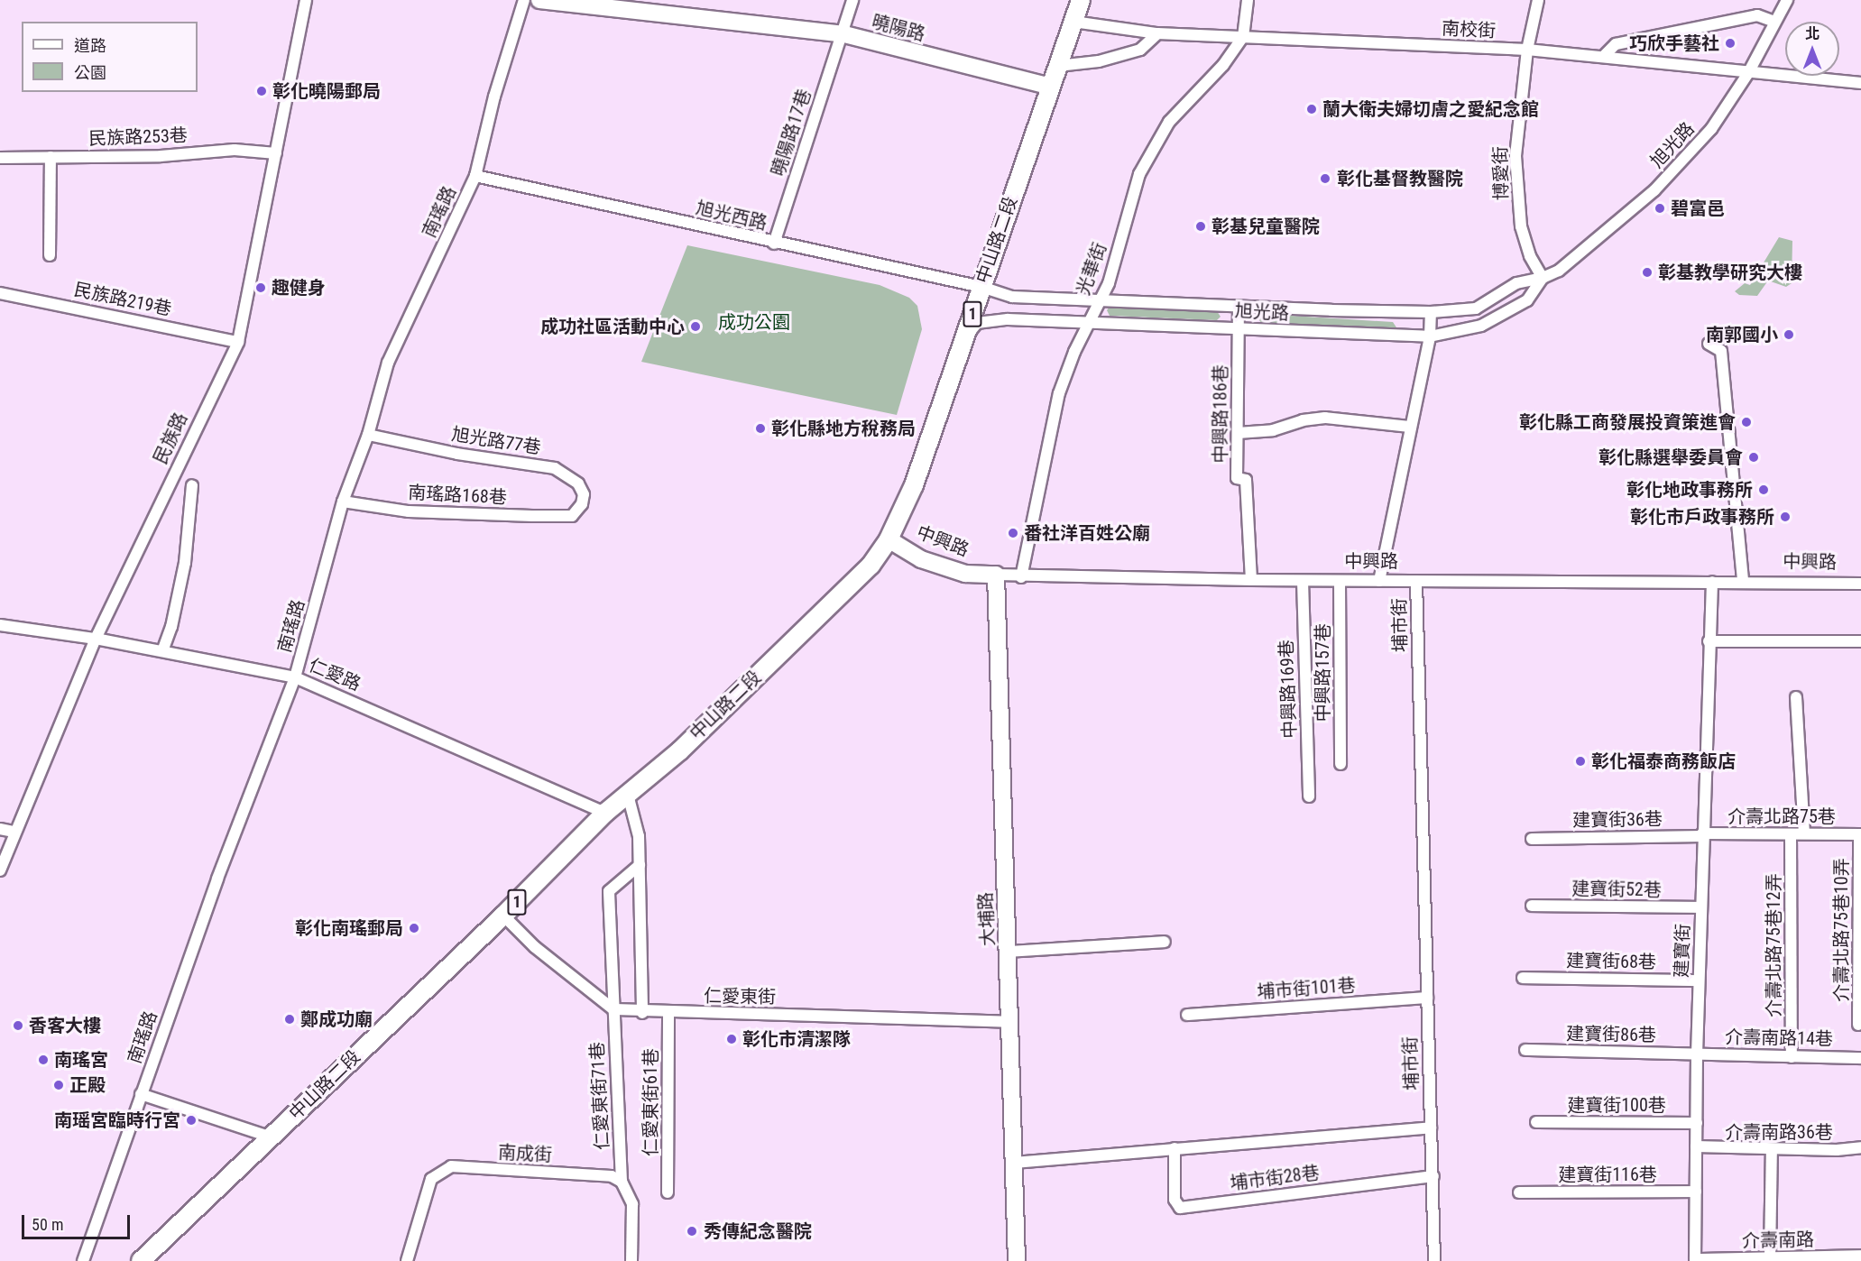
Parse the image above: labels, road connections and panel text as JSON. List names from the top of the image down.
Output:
{
  "streets": {
    "main road": [
      "曉陽路",
      "中山路二段",
      "1",
      "中興路",
      "大埔路"
    ],
    "street": [
      "南校街",
      "曉陽路17巷",
      "民族路253巷",
      "旭光路",
      "博愛街",
      "南瑤路",
      "旭光西路",
      "光華街",
      "民族路219巷",
      "中興路186巷",
      "民族路",
      "旭光路77巷",
      "南瑤路168巷",
      "埔市街",
      "中興路157巷",
      "仁愛路",
      "中興路169巷",
      "介壽北路75巷",
      "建寶街36巷",
      "建寶街52巷",
      "介壽北路75巷10弄",
      "介壽北路75巷12弄",
      "建寶街",
      "建寶街68巷",
      "埔市街101巷",
      "仁愛東街",
      "建寶街86巷",
      "介壽南路14巷",
      "仁愛東街71巷",
      "仁愛東街61巷",
      "建寶街100巷",
      "介壽南路36巷",
      "南成街",
      "建寶街116巷",
      "埔市街28巷",
      "介壽南路"
    ]
  },
  "crossings": [
    ["曉陽路", "曉陽路17巷"],
    ["曉陽路", "中山路二段"],
    ["南校街", "旭光路"],
    ["南校街", "博愛街"],
    ["南校街", "中山路二段"],
    ["南校街", "光華街"],
    ["曉陽路17巷", "旭光西路"],
    ["民族路253巷", "民族路"],
    ["旭光路", "博愛街"],
    ["旭光路", "旭光西路"],
    ["旭光路", "中山路二段"],
    ["旭光路", "光華街"],
    ["旭光路", "中興路186巷"],
    ["南瑤路", "旭光西路"],
    ["南瑤路", "旭光路77巷"],
    ["南瑤路", "南瑤路168巷"],
    ["南瑤路", "仁愛路"],
    ["旭光西路", "中山路二段"],
    ["中山路二段", "中興路"],
    ["中山路二段", "仁愛路"],
    ["光華街", "中興路"],
    ["民族路219巷", "民族路"],
    ["中興路186巷", "中興路"],
    ["民族路", "仁愛路"],
    ["旭光路77巷", "南瑤路168巷"],
    ["中興路", "埔市街"],
    ["中興路", "中興路157巷"],
    ["中興路", "中興路169巷"],
    ["中興路", "大埔路"],
    ["中興路", "建寶街"],
    ["埔市街", "埔市街101巷"],
    ["介壽北路75巷", "建寶街36巷"],
    ["介壽北路75巷", "介壽北路75巷10弄"],
    ["介壽北路75巷", "介壽北路75巷12弄"],
    ["介壽北路75巷", "建寶街"],
    ["建寶街36巷", "建寶街"],
    ["建寶街52巷", "建寶街"],
    ["大埔路", "仁愛東街"],
    ["介壽北路75巷12弄", "介壽南路14巷"],
    ["建寶街", "建寶街68巷"],
    ["建寶街", "建寶街86巷"],
    ["建寶街", "介壽南路14巷"],
    ["建寶街", "建寶街100巷"],
    ["建寶街", "介壽南路36巷"],
    ["建寶街", "建寶街116巷"],
    ["建寶街", "介壽南路"],
    ["仁愛東街", "仁愛東街71巷"],
    ["仁愛東街", "仁愛東街61巷"],
    ["建寶街86巷", "介壽南路14巷"],
    ["仁愛東街71巷", "南成街"]
  ],
  "parks": ["成功公園"],
  "places": [
    "巧欣手藝社",
    "彰化曉陽郵局",
    "蘭大衛夫婦切膚之愛紀念館",
    "彰化基督教醫院",
    "碧富邑",
    "彰基兒童醫院",
    "彰基教學研究大樓",
    "趣健身",
    "成功社區活動中心",
    "南郭國小",
    "彰化縣工商發展投資策進會",
    "彰化縣地方稅務局",
    "彰化縣選舉委員會",
    "彰化地政事務所",
    "彰化市戶政事務所",
    "番社洋百姓公廟",
    "彰化福泰商務飯店",
    "彰化南瑤郵局",
    "鄭成功廟",
    "香客大樓",
    "彰化市清潔隊",
    "南瑤宮",
    "正殿",
    "南瑶宮臨時行宮",
    "秀傳紀念醫院"
  ],
  "legend": ["道路", "公園"],
  "scale_bar": "50 m",
  "north": "top"
}
